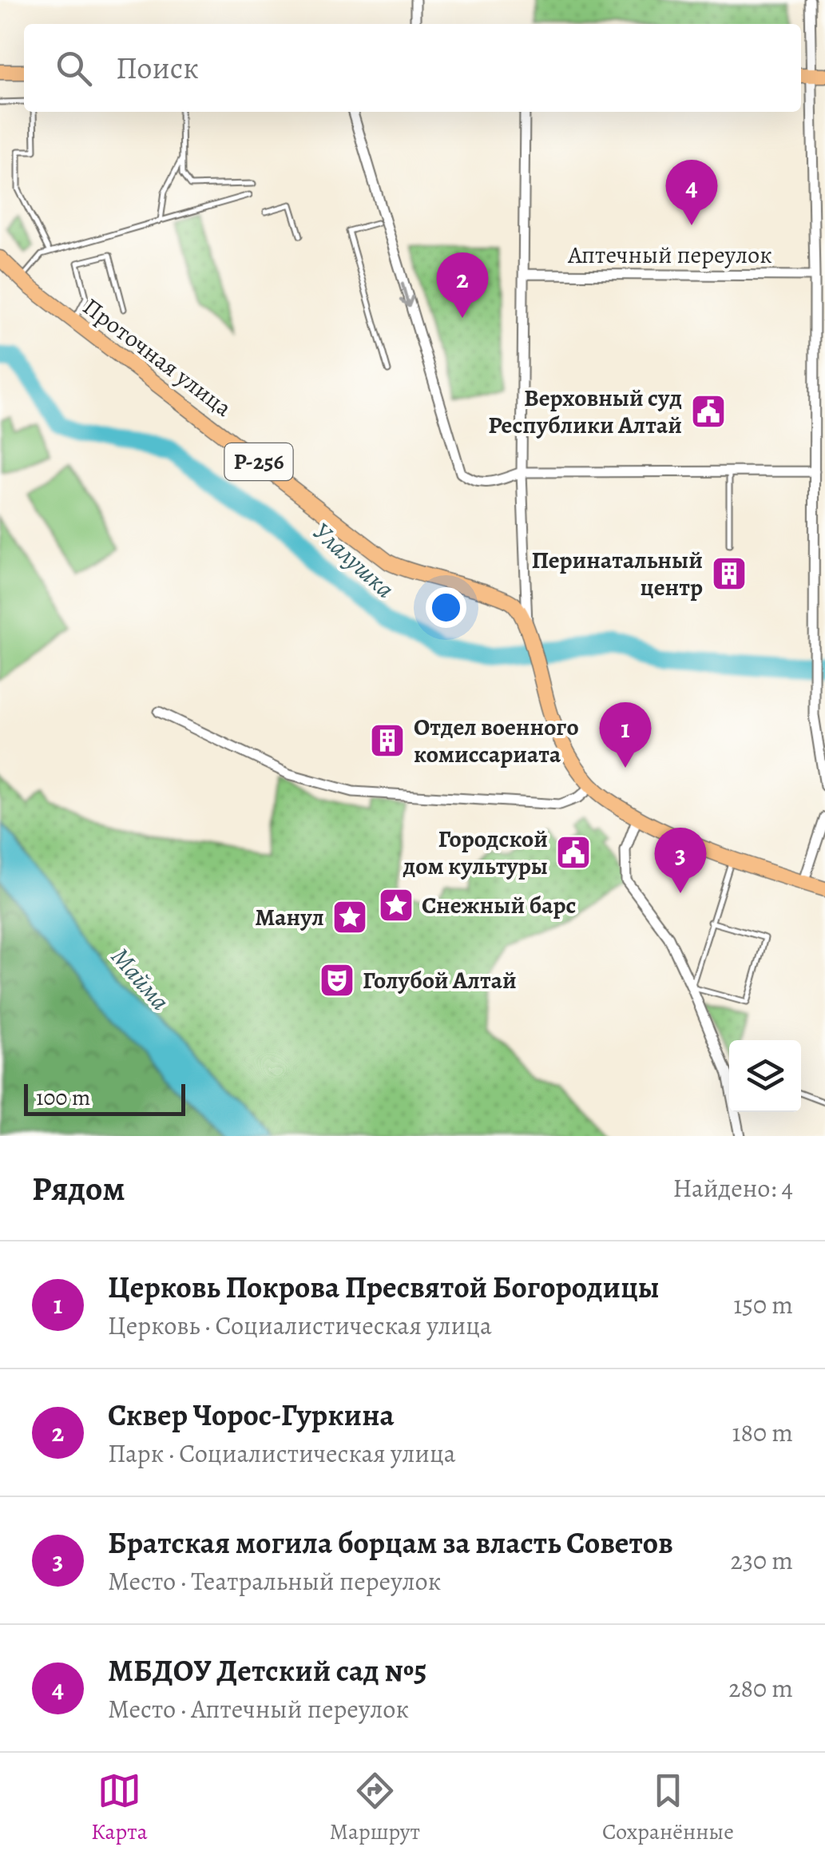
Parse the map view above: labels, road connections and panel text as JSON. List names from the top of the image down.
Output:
{
  "streets": {
    "main road": ["Проточная улица", "Р-256"],
    "street": ["Аптечный переулок"]
  },
  "crossings": [
    ["Проточная улица", "Р-256"]
  ],
  "water": ["Улалушка", "Майма"],
  "places": {
    "public building": ["Верховный суд Республики Алтай", "Городской дом культуры"],
    "building": ["Перинатальный центр", "Отдел военного комиссариата"],
    "place": ["Снежный барс", "Манул"],
    "theatre": ["Голубой Алтай"]
  },
  "scale_bar": "100 m",
  "page": {
    "search": "Поиск",
    "pins": [
      "4",
      "2",
      "1",
      "3"
    ],
    "scale": "100 m",
    "heading": ["Рядом", "Найдено: 4"],
    "list": [
      {
        "mark": "1",
        "name": "Церковь Покрова Пресвятой Богородицы",
        "note": "Церковь · Социалистическая улица",
        "value": "150 m"
      },
      {
        "mark": "2",
        "name": "Сквер Чорос-Гуркина",
        "note": "Парк · Социалистическая улица",
        "value": "180 m"
      },
      {
        "mark": "3",
        "name": "Братская могила борцам за власть Советов",
        "note": "Место · Театральный переулок",
        "value": "230 m"
      },
      {
        "mark": "4",
        "name": "МБДОУ Детский сад №5",
        "note": "Место · Аптечный переулок",
        "value": "280 m"
      }
    ],
    "nav": ["Карта", "Маршрут", "Сохранённые"]
  }
}
